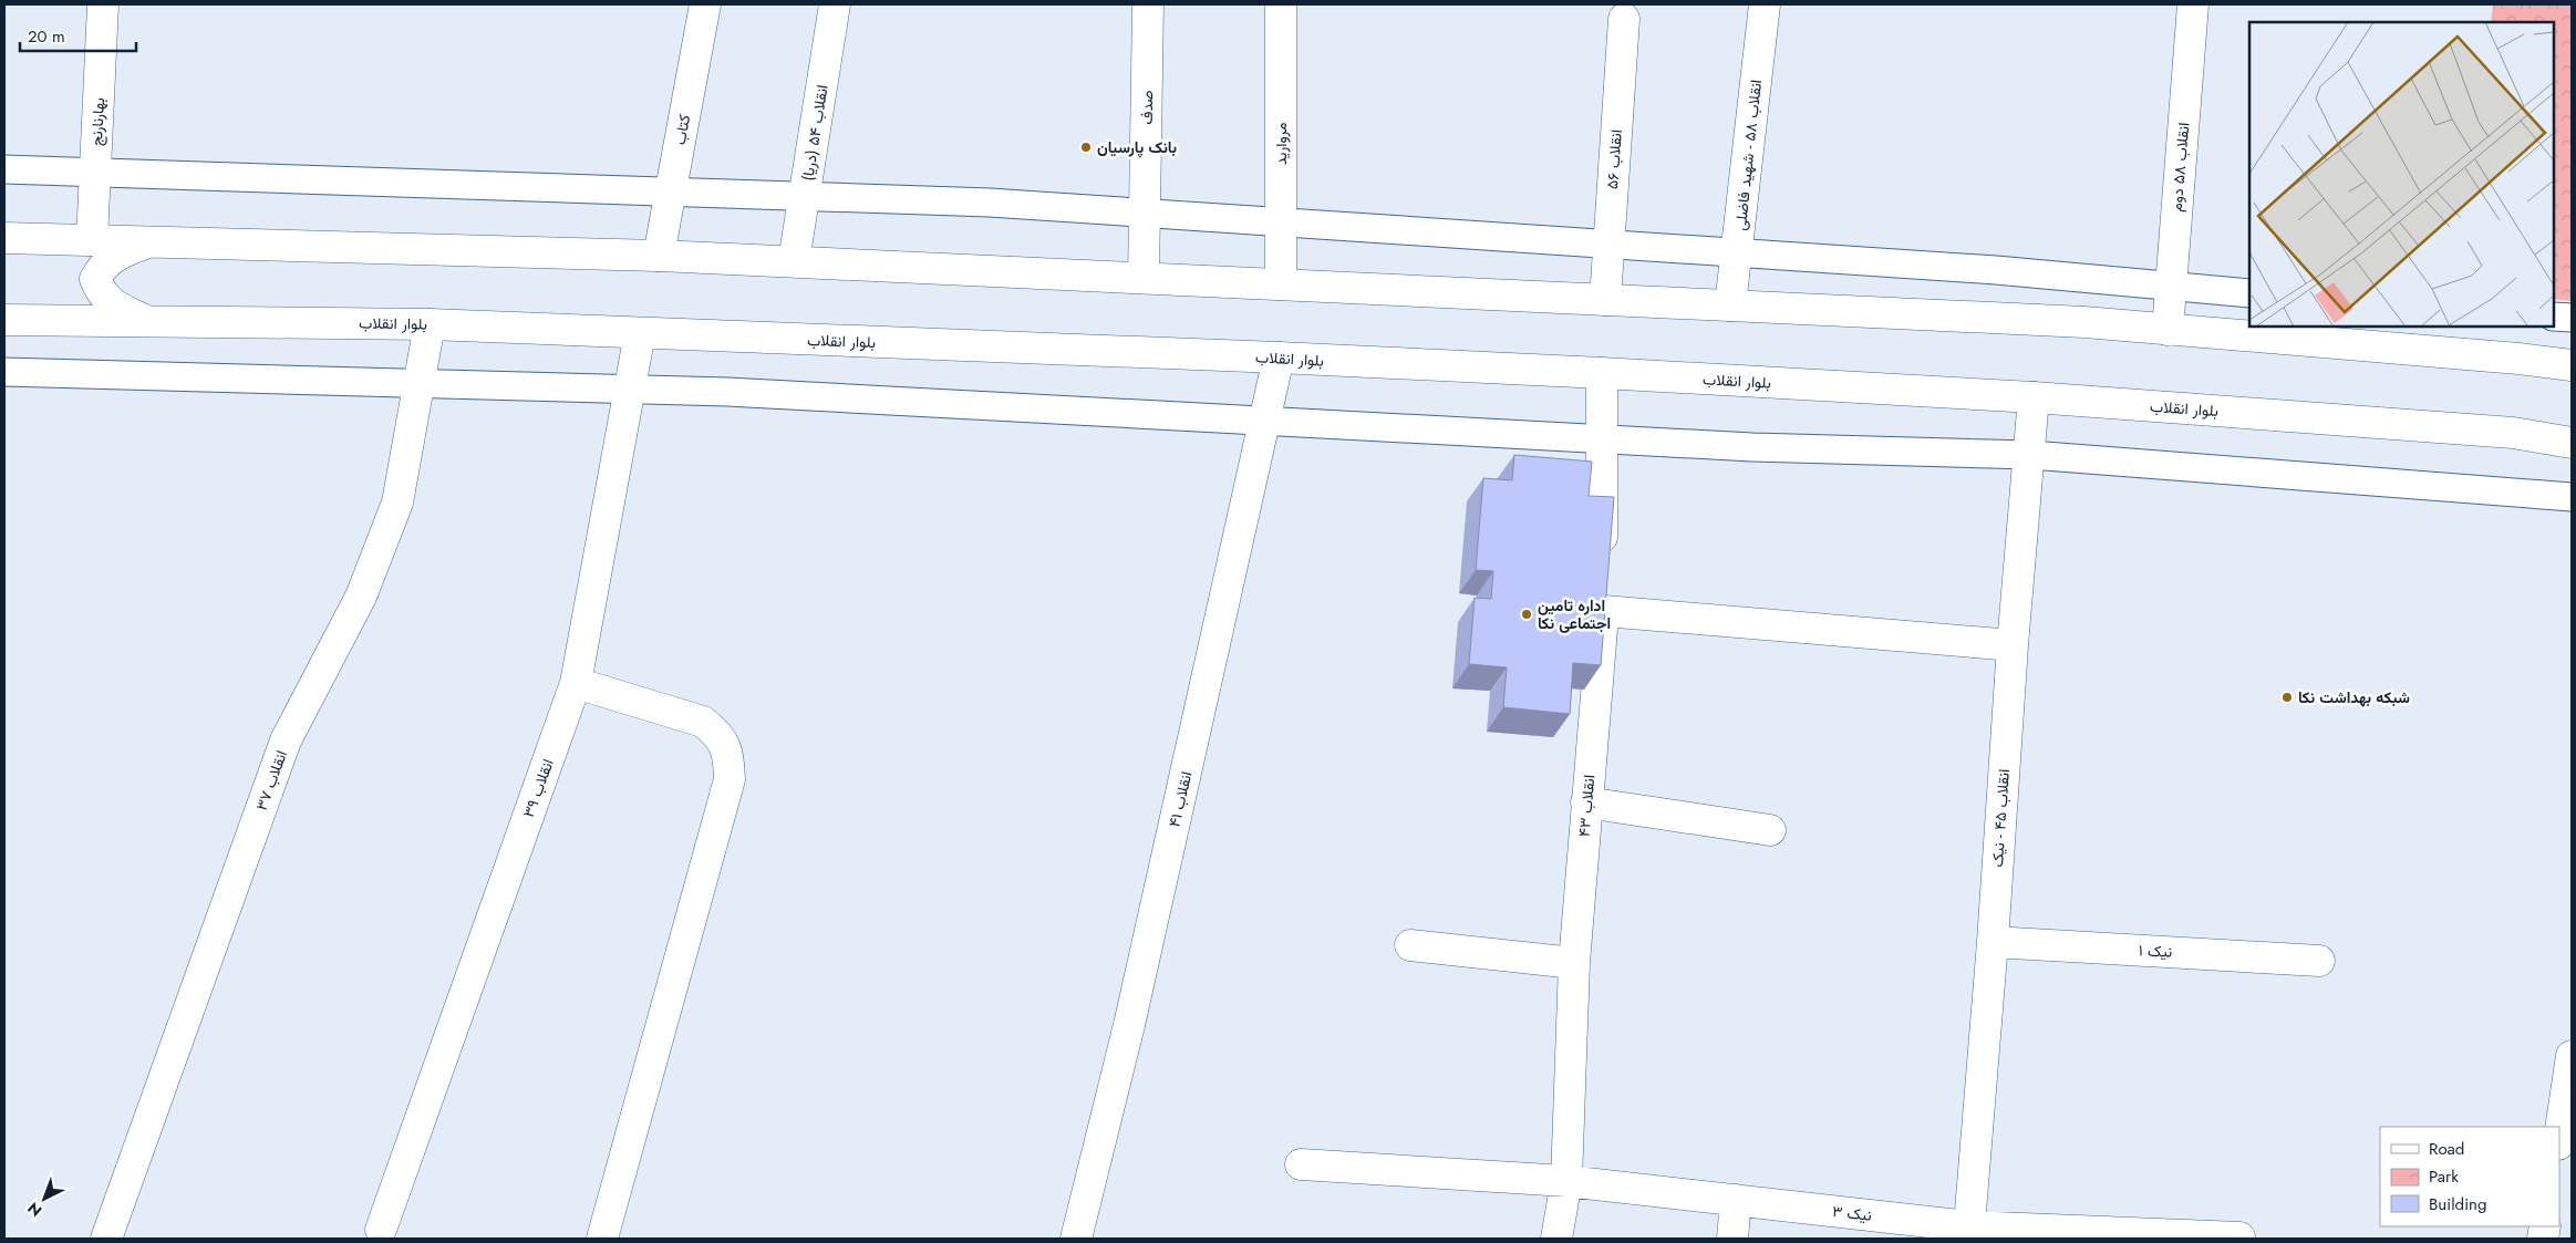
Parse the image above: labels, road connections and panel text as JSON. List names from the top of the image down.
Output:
{
  "streets": {
    "street": [
      "صدف",
      "بهارنارنج",
      "کتاب",
      "انقلاب ۵۴ (دریا)",
      "مروارید",
      "انقلاب ۵۸ - شهید فاضلی",
      "انقلاب ۵۶",
      "انقلاب ۵۸ دوم",
      "بلوار انقلاب",
      "انقلاب ۳۷",
      "انقلاب ۳۹",
      "انقلاب ۴۱",
      "انقلاب ۴۳",
      "انقلاب ۴۵ - نیک",
      "نیک ۱",
      "نیک ۳"
    ]
  },
  "crossings": [
    ["بلوار انقلاب", "انقلاب ۳۷"],
    ["بلوار انقلاب", "انقلاب ۳۹"],
    ["بلوار انقلاب", "انقلاب ۴۱"],
    ["بلوار انقلاب", "انقلاب ۴۳"],
    ["بلوار انقلاب", "انقلاب ۴۵ - نیک"],
    ["انقلاب ۴۳", "نیک ۳"],
    ["انقلاب ۴۵ - نیک", "نیک ۱"],
    ["انقلاب ۴۵ - نیک", "نیک ۳"]
  ],
  "places": ["بانک پارسیان", "اداره تامین اجتماعی نکا", "شبکه بهداشت نکا"],
  "legend": ["Road", "Park", "Building"],
  "scale_bar": "20 m",
  "north": "bottom left"
}
